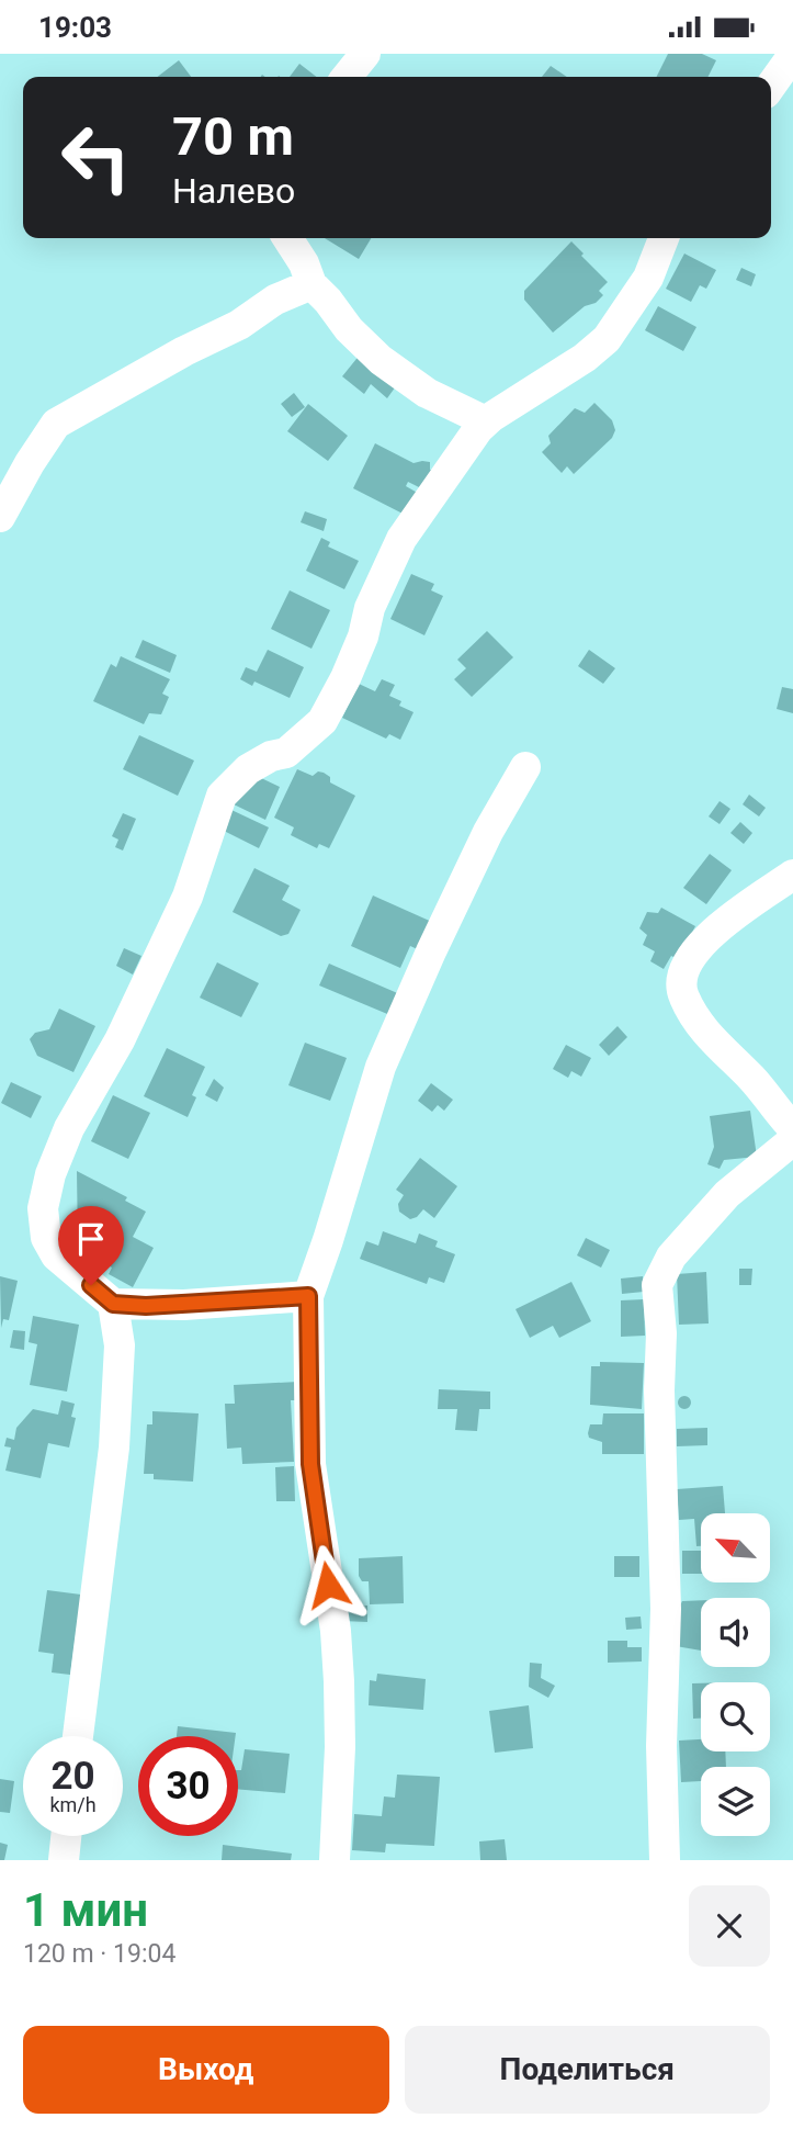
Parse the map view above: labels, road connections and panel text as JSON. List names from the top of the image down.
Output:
{
  "north": "top left",
  "page": {
    "status": "19:03",
    "turn": ["70 m", "Налево"],
    "speed": "20 km/h",
    "limit": "30",
    "heading": ["1 мин", "120 m · 19:04"],
    "buttons": ["Выход", "Поделиться"]
  }
}
